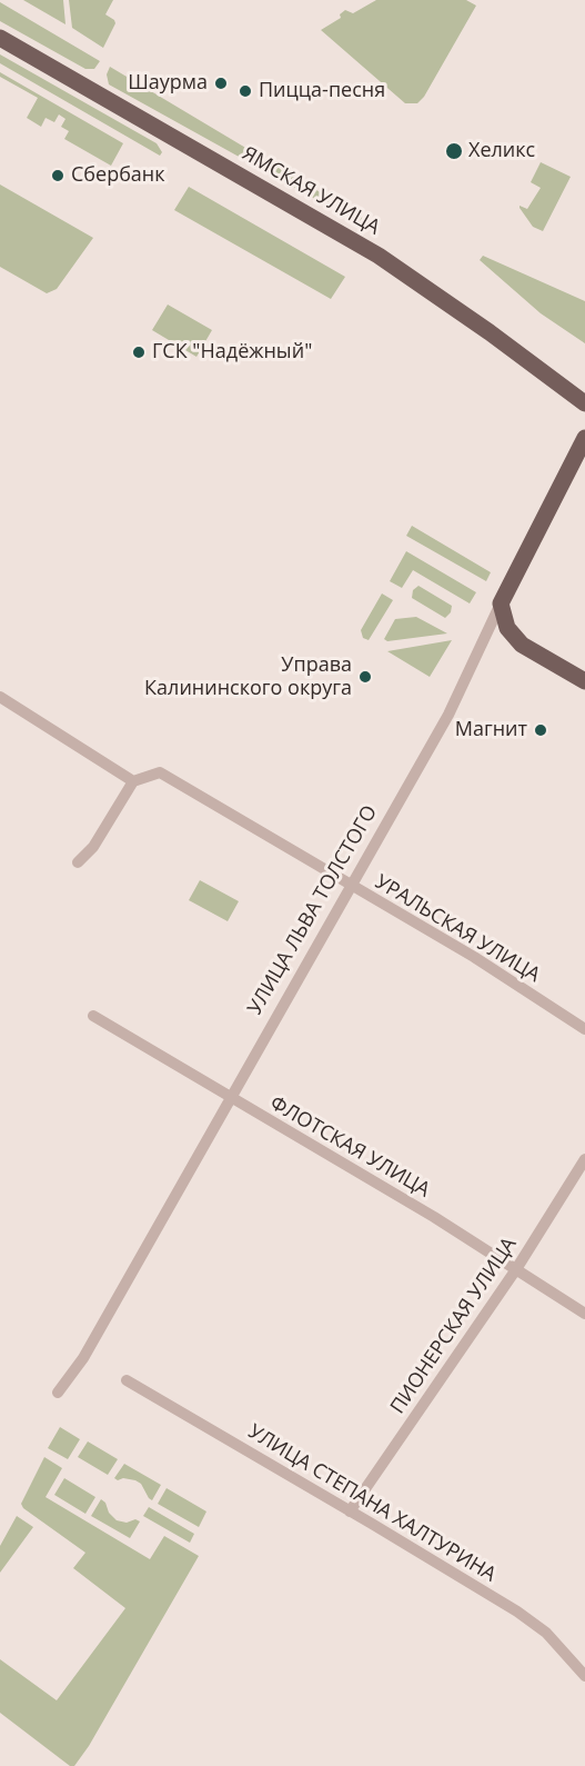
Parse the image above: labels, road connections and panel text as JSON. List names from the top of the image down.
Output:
{
  "streets": {
    "main road": ["ЯМСКАЯ УЛИЦА", "УЛИЦА ЛЬВА ТОЛСТОГО"],
    "street": [
      "УРАЛЬСКАЯ УЛИЦА",
      "ФЛОТСКАЯ УЛИЦА",
      "ПИОНЕРСКАЯ УЛИЦА",
      "УЛИЦА СТЕПАНА ХАЛТУРИНА"
    ]
  },
  "crossings": [
    ["УЛИЦА ЛЬВА ТОЛСТОГО", "УРАЛЬСКАЯ УЛИЦА"],
    ["УЛИЦА ЛЬВА ТОЛСТОГО", "ФЛОТСКАЯ УЛИЦА"],
    ["ФЛОТСКАЯ УЛИЦА", "ПИОНЕРСКАЯ УЛИЦА"],
    ["ПИОНЕРСКАЯ УЛИЦА", "УЛИЦА СТЕПАНА ХАЛТУРИНА"]
  ],
  "places": [
    "Шаурма",
    "Пицца-песня",
    "Хеликс",
    "Сбербанк",
    "ГСК \"Надёжный\"",
    "Управа Калининского округа",
    "Магнит"
  ]
}
